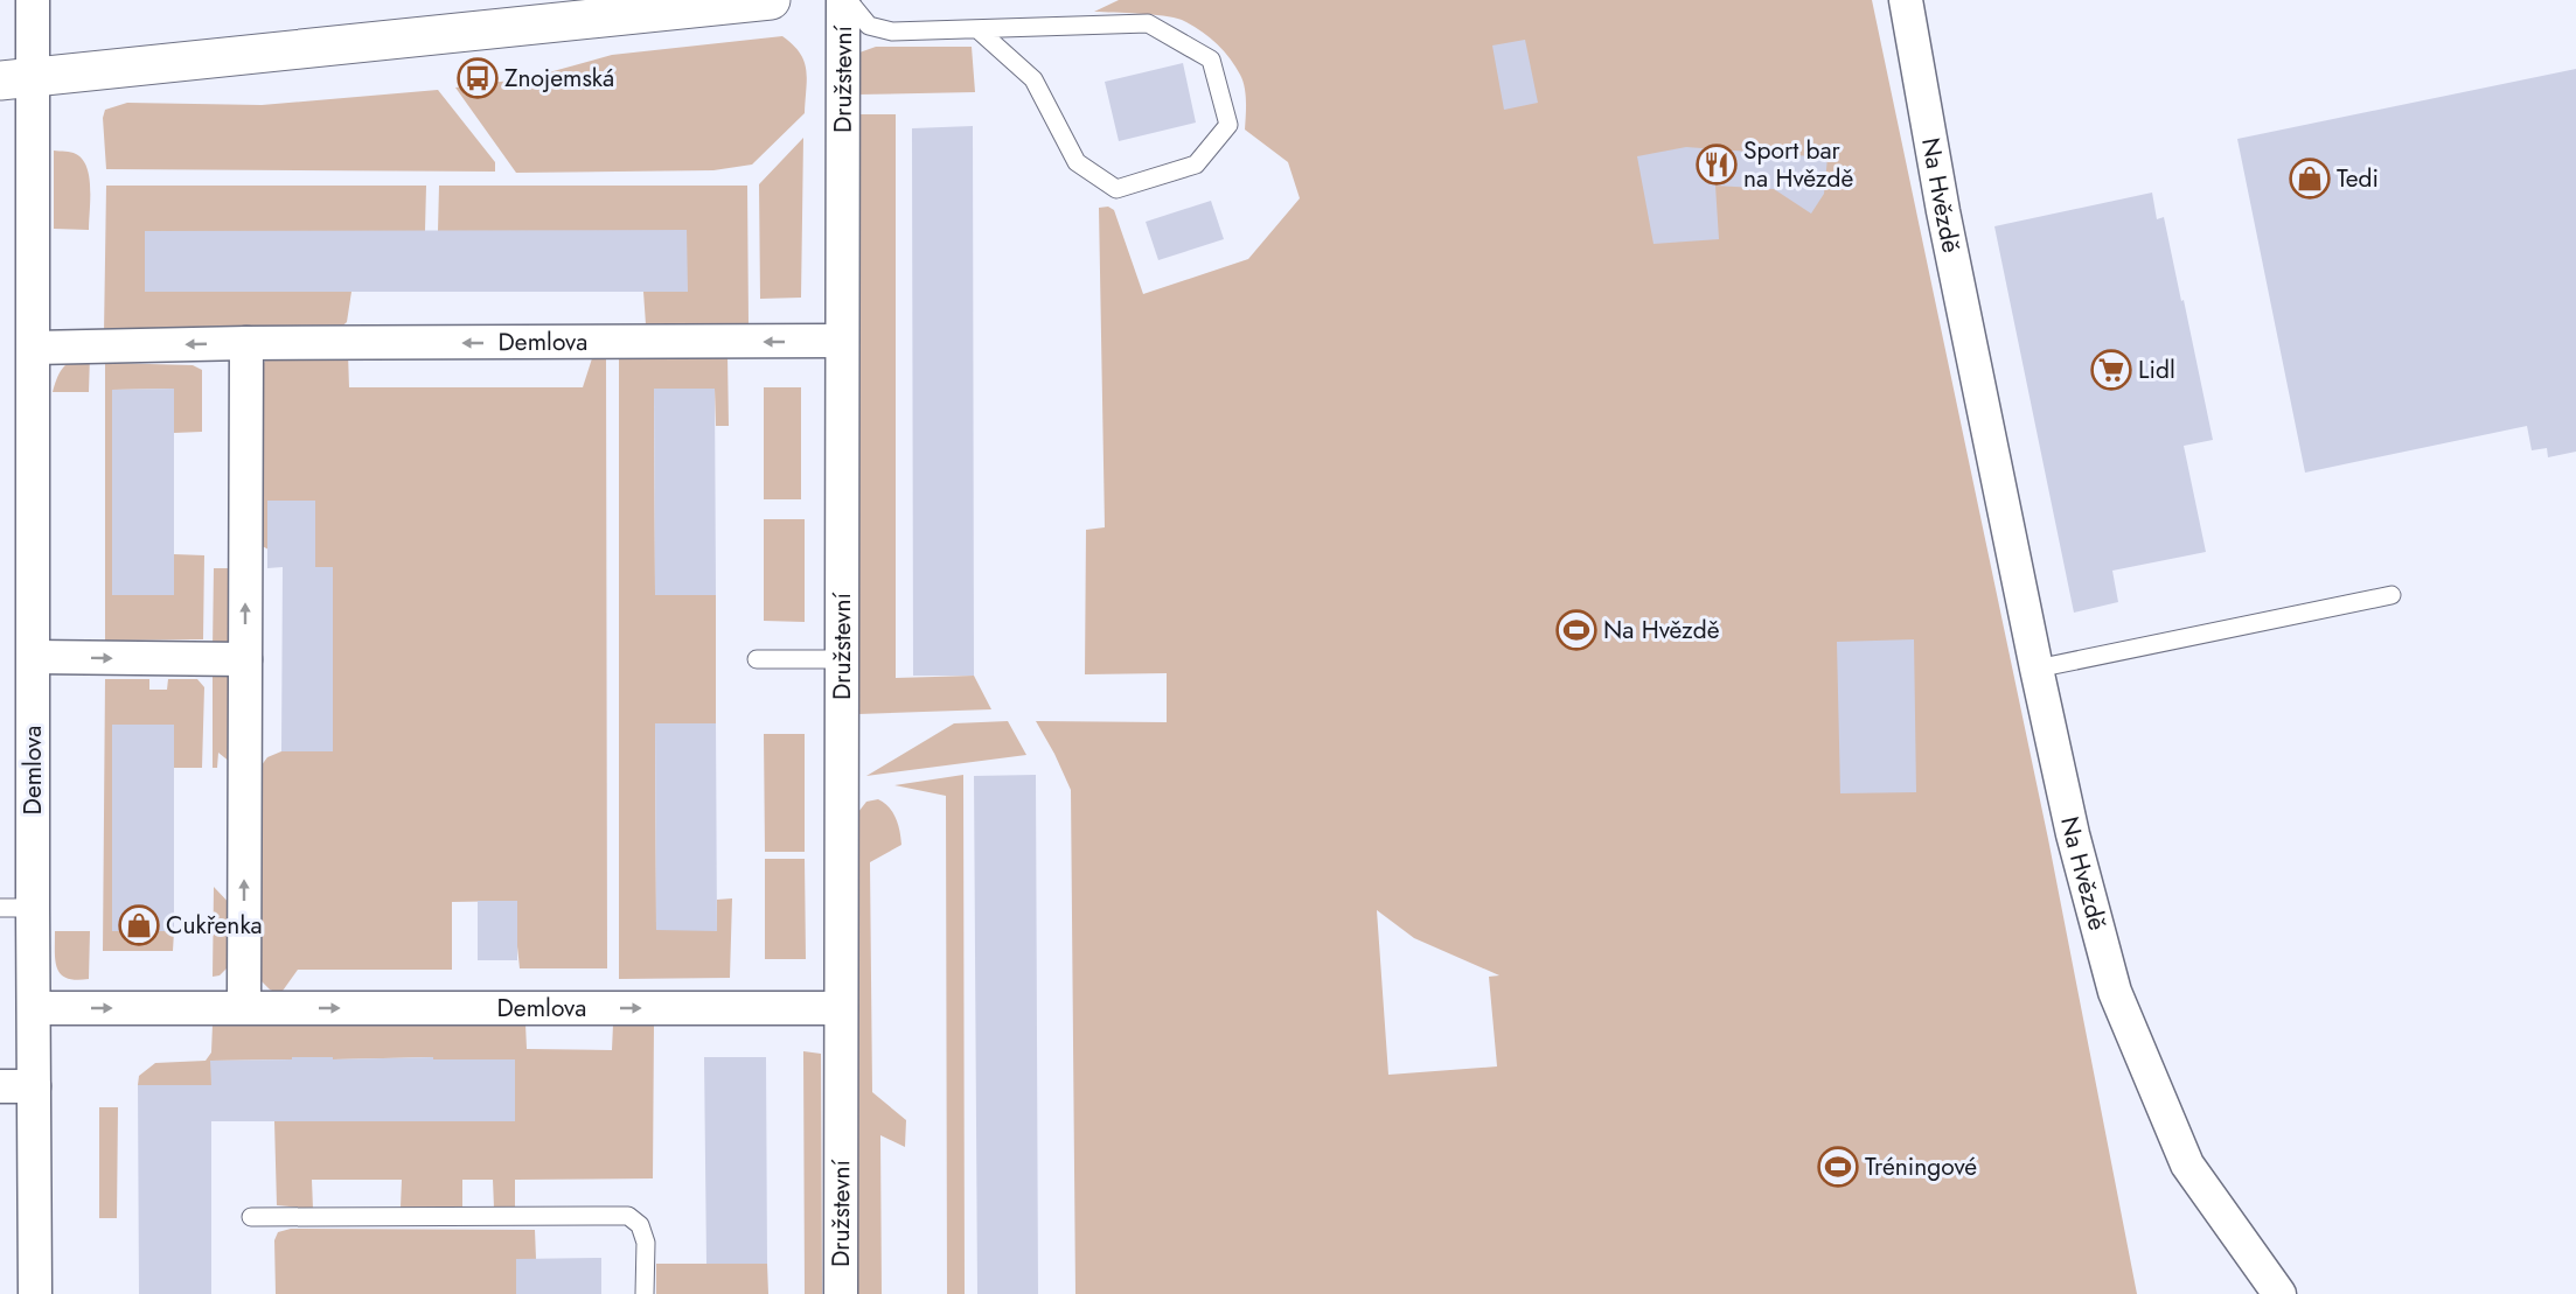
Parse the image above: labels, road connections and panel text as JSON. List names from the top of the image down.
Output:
{
  "streets": {
    "street": ["Družstevní", "Na Hvězdě", "Demlova"]
  },
  "crossings": [
    ["Družstevní", "Demlova"]
  ],
  "places": {
    "bus stop": ["Znojemská"],
    "restaurant": ["Sport bar na Hvězdě"],
    "shop": ["Tedi", "Cukřenka"],
    "supermarket": ["Lidl"],
    "sports": ["Na Hvězdě", "Tréningové"]
  }
}
